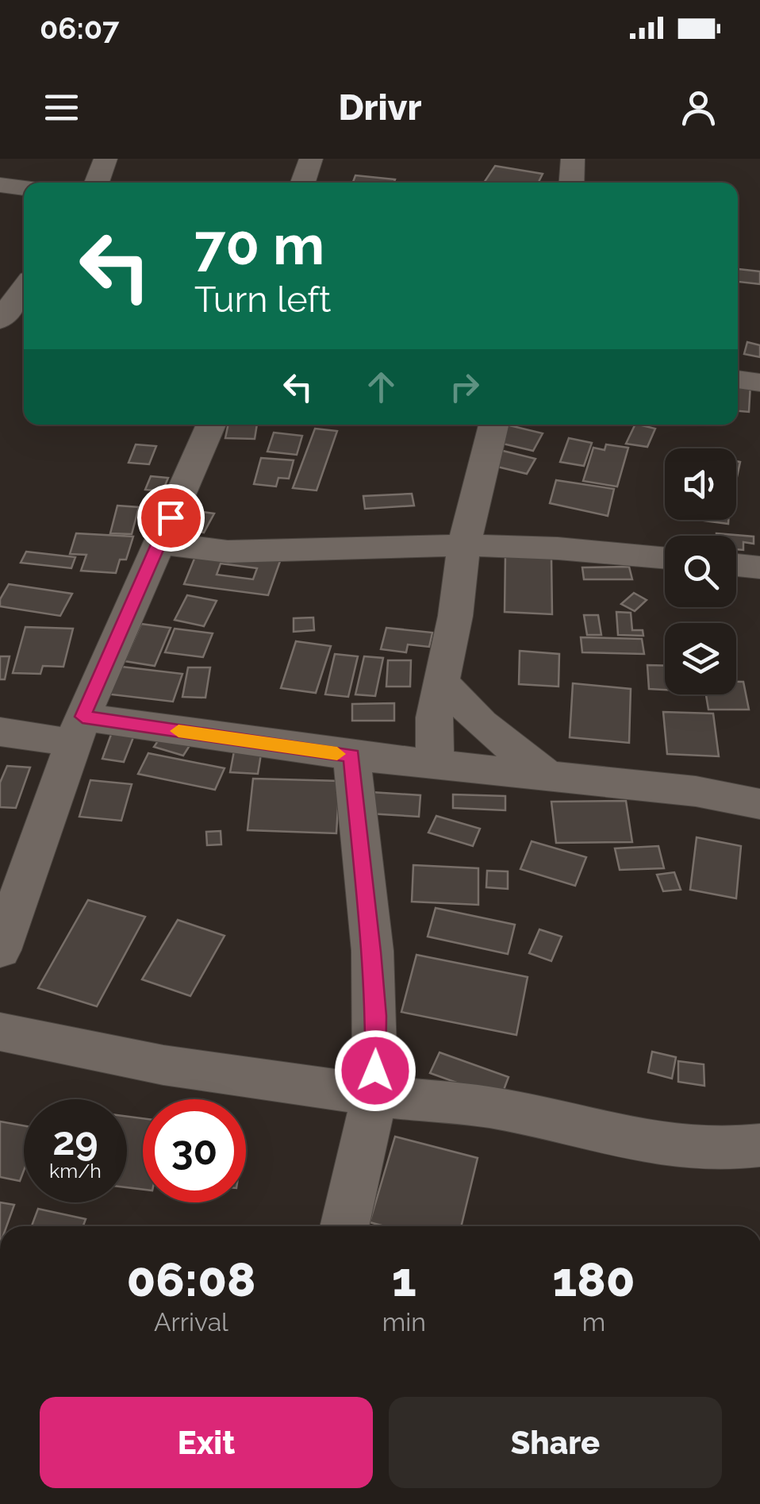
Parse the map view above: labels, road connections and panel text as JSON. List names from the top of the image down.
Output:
{
  "page": {
    "status": "06:07",
    "header": "Drivr",
    "turn": ["70 m", "Turn left"],
    "speed": "29 km/h",
    "limit": "30",
    "eta": [
      "06:08",
      "Arrival",
      "1",
      "min",
      "180",
      "m"
    ],
    "buttons": ["Exit", "Share"]
  }
}
